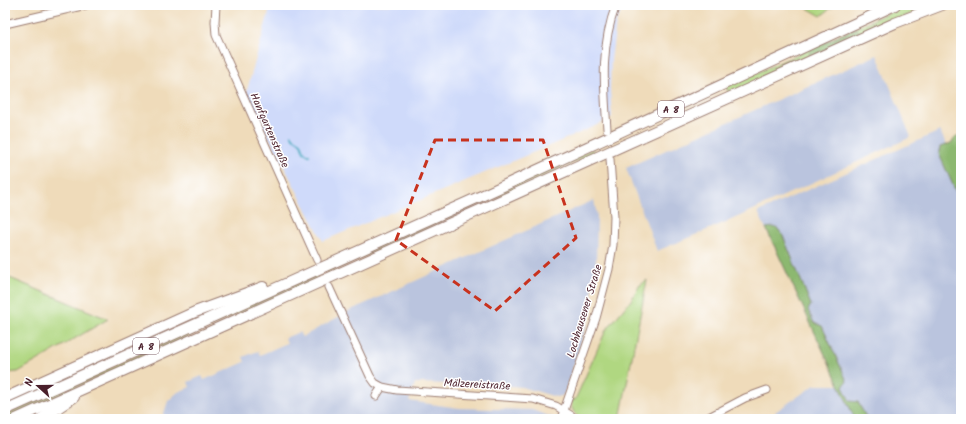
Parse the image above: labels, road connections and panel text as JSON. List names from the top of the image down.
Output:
{
  "streets": {
    "highway": ["A 8"],
    "street": ["Hanfgartenstraße", "Lochhausener Straße", "Mälzereistraße"]
  },
  "crossings": [
    ["Lochhausener Straße", "Mälzereistraße"]
  ],
  "north": "left"
}
